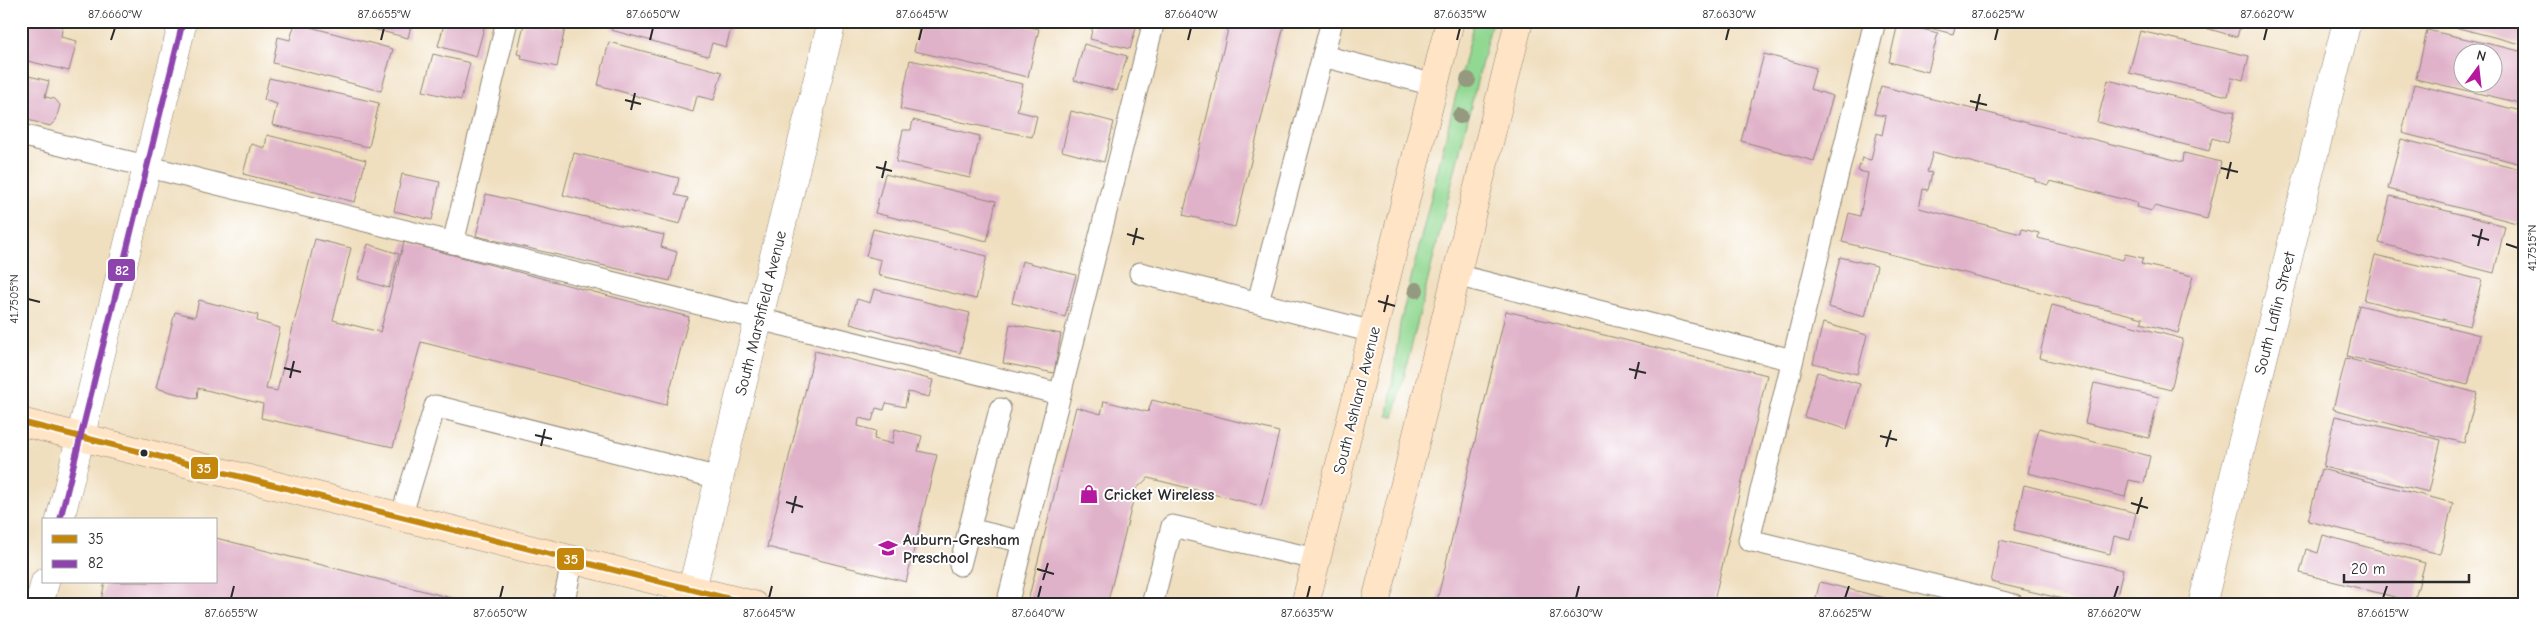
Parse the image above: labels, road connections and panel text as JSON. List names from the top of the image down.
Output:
{
  "streets": {
    "main road": ["South Ashland Avenue"],
    "street": ["South Marshfield Avenue", "South Laflin Street"]
  },
  "places": {
    "shop": ["Cricket Wireless"],
    "school or university": ["Auburn-Gresham Preschool"]
  },
  "lines": ["transit line 82", "transit line 35"],
  "legend": ["35", "82"],
  "scale_bar": "20 m",
  "north": "top",
  "coordinates": [
    "87.6660°W",
    "87.6655°W",
    "87.6650°W",
    "87.6645°W",
    "87.6640°W",
    "87.6635°W",
    "87.6630°W",
    "87.6625°W",
    "87.6620°W",
    "41.7515°N",
    "41.7505°N",
    "87.6615°W"
  ]
}
